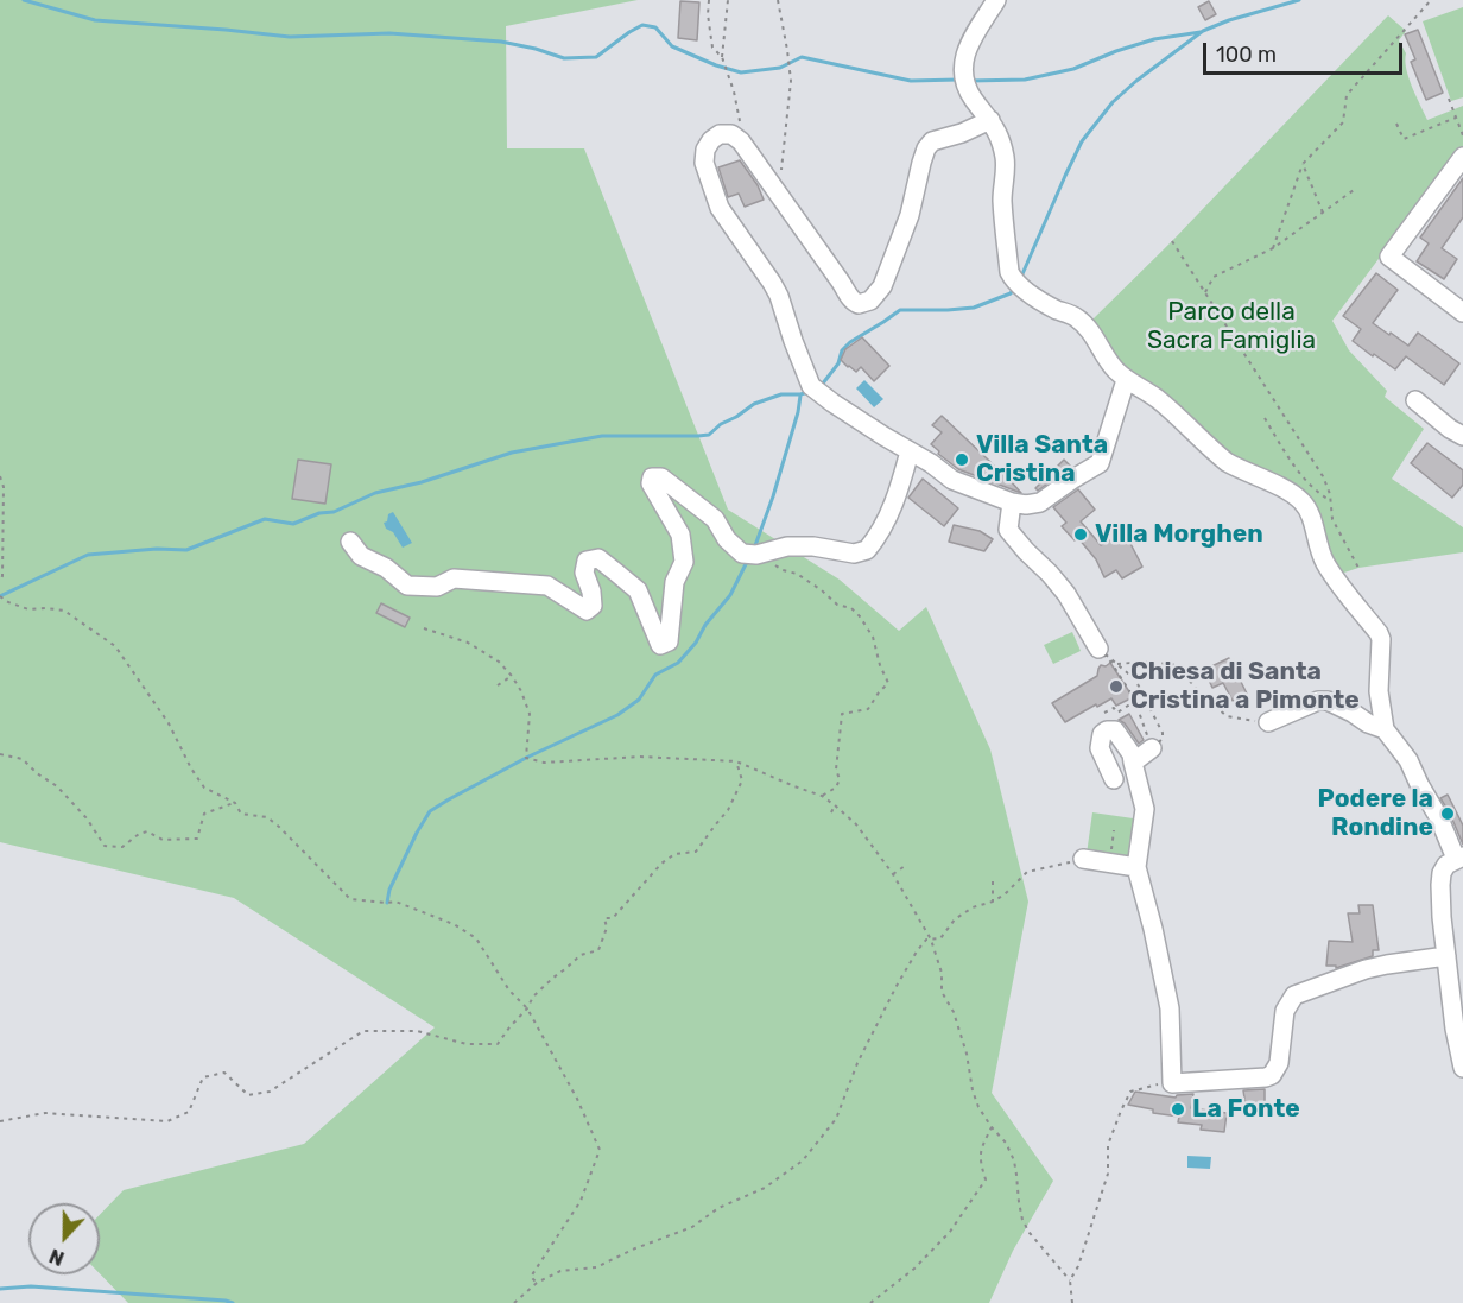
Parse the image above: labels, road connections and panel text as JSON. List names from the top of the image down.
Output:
{
  "parks": ["Parco della Sacra Famiglia"],
  "places": [
    "Villa Santa Cristina",
    "Villa Morghen",
    "Chiesa di Santa Cristina a Pimonte",
    "Podere la Rondine",
    "La Fonte"
  ],
  "scale_bar": "100 m",
  "north": "bottom"
}
